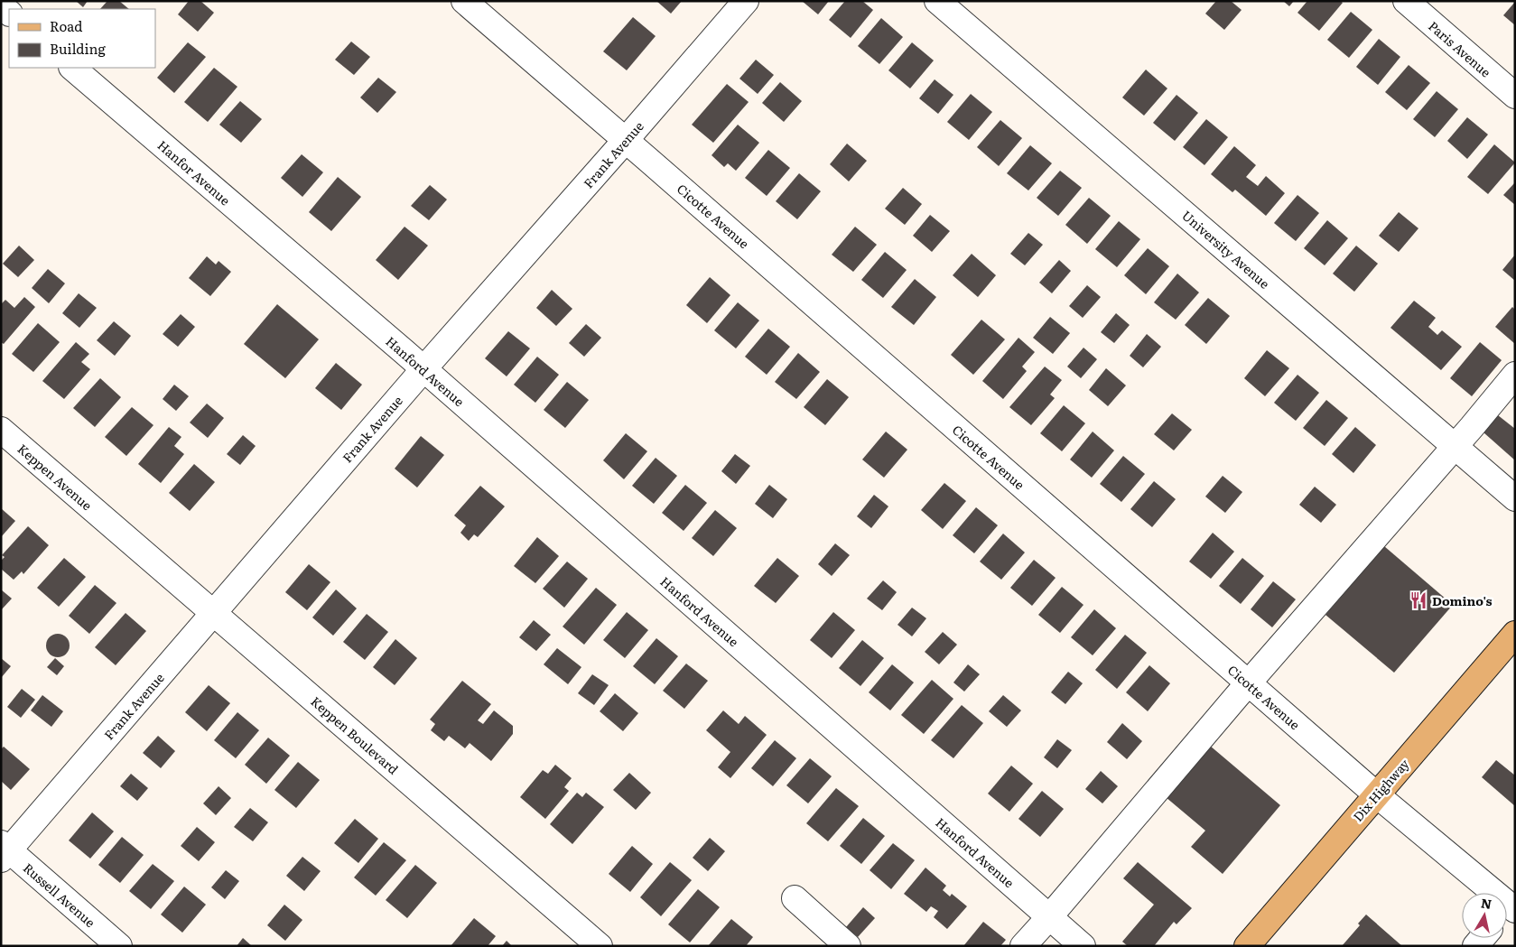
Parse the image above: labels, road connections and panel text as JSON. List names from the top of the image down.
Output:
{
  "streets": {
    "main road": ["Dix Highway"],
    "street": [
      "Paris Avenue",
      "Frank Avenue",
      "Hanfor Avenue",
      "Cicotte Avenue",
      "University Avenue",
      "Hanford Avenue",
      "Keppen Avenue",
      "Keppen Boulevard",
      "Russell Avenue"
    ]
  },
  "crossings": [
    ["Frank Avenue", "Cicotte Avenue"],
    ["Frank Avenue", "Hanford Avenue"],
    ["Frank Avenue", "Keppen Boulevard"],
    ["Frank Avenue", "Russell Avenue"],
    ["Hanfor Avenue", "Hanford Avenue"],
    ["Cicotte Avenue", "Dix Highway"],
    ["Keppen Avenue", "Keppen Boulevard"]
  ],
  "places": {
    "restaurant": ["Domino's"]
  },
  "legend": ["Road", "Building"],
  "north": "top"
}
